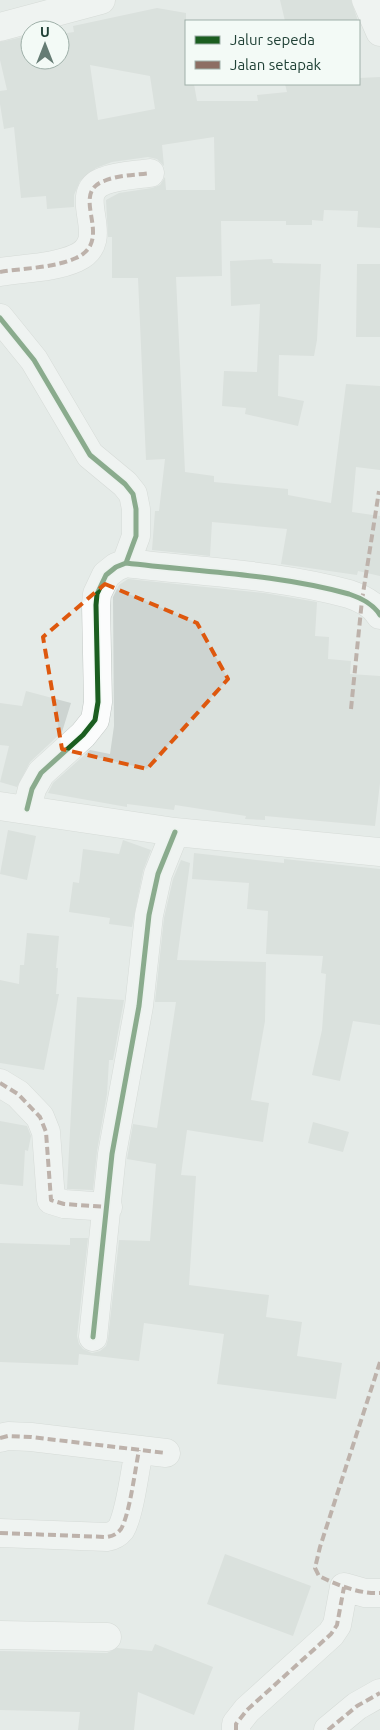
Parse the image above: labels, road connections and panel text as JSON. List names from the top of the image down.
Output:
{
  "legend": ["Jalur sepeda", "Jalan setapak"],
  "north": "top"
}
